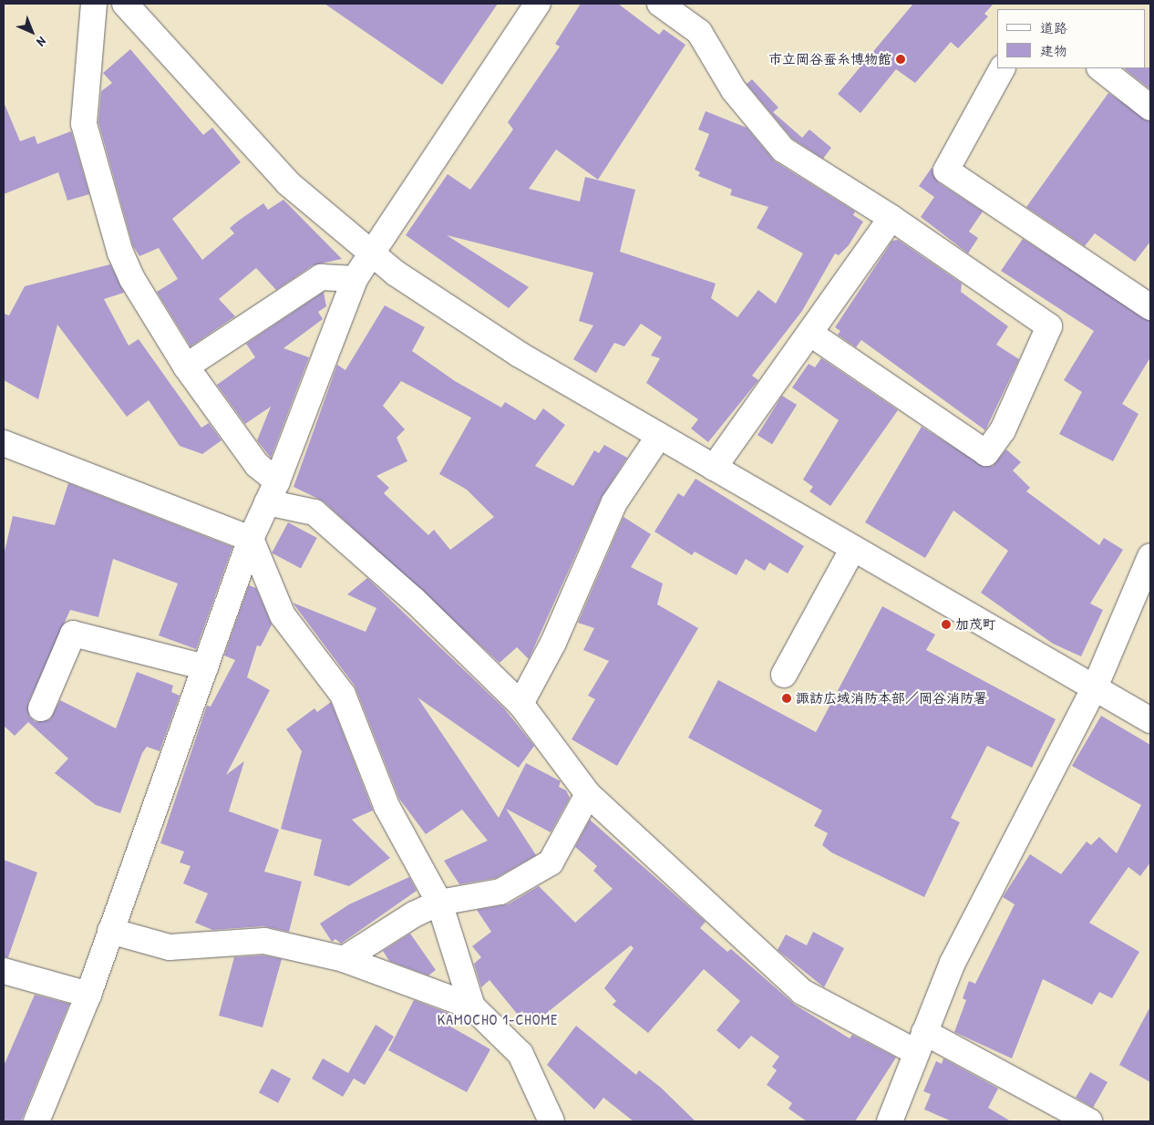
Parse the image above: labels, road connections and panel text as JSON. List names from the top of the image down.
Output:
{
  "districts": ["KAMOCHO 1-CHOME"],
  "places": ["市立岡谷蚕糸博物館", "加茂町", "諏訪広域消防本部／岡谷消防署"],
  "legend": ["道路", "建物"],
  "north": "bottom right"
}
